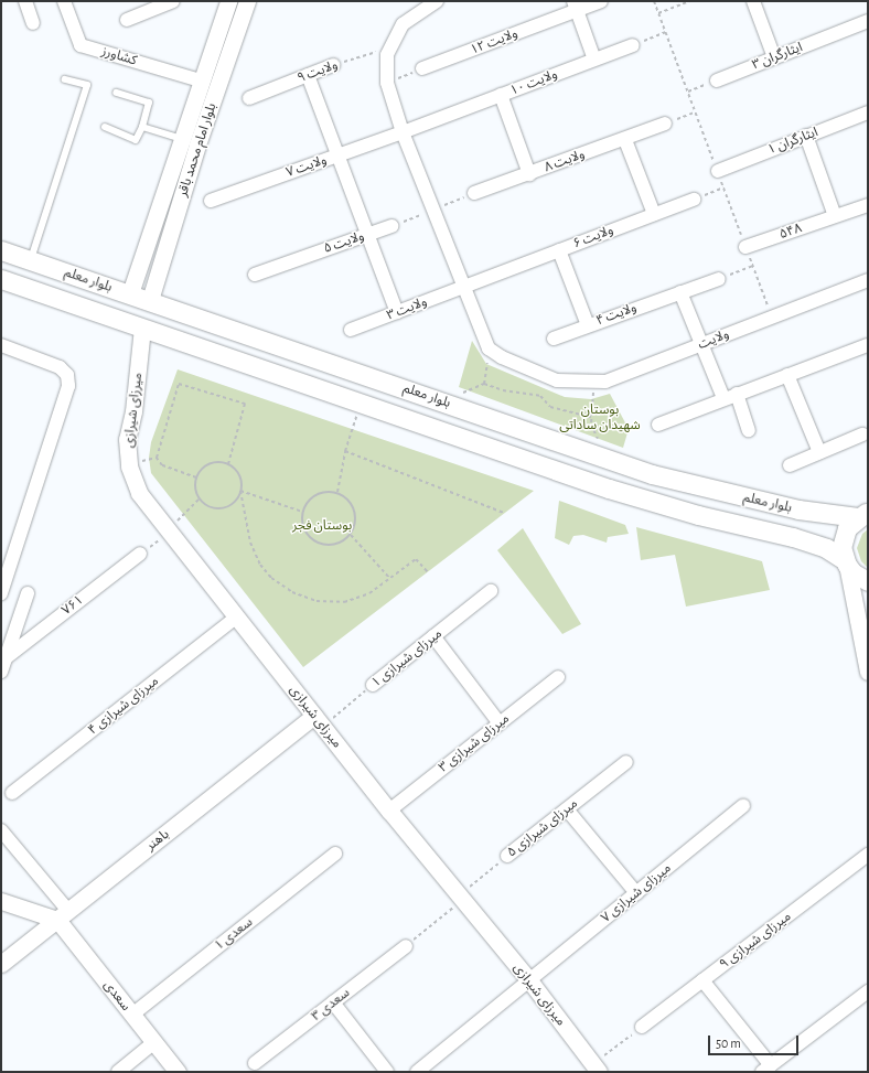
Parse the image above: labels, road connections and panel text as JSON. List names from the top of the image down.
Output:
{
  "streets": {
    "main road": ["بلوار معلم"],
    "street": [
      "ولایت ۱۲",
      "کشاورز",
      "ایثارگران ۳",
      "ولایت ۹",
      "ولایت ۱۰",
      "ایثارگران ۱",
      "بلوار امام محمد باقر",
      "ولایت ۸",
      "ولایت ۷",
      "۵۴۸",
      "ولایت ۶",
      "ولایت ۵",
      "ولایت ۳",
      "ولایت ۴",
      "ولایت",
      "میرزای شیرازی",
      "۷۶۱",
      "میرزای شیرازی ۱",
      "میرزای شیرازی ۴",
      "میرزای شیرازی ۳",
      "میرزای شیرازی ۵",
      "باهنر",
      "میرزای شیرازی ۷",
      "سعدی ۱",
      "میرزای شیرازی ۹",
      "سعدی",
      "سعدی ۳"
    ]
  },
  "crossings": [
    ["کشاورز", "بلوار امام محمد باقر"],
    ["ولایت ۱۰", "ولایت ۷"],
    ["بلوار امام محمد باقر", "بلوار معلم"],
    ["ولایت ۶", "ولایت ۳"],
    ["بلوار معلم", "میرزای شیرازی"],
    ["میرزای شیرازی", "میرزای شیرازی ۱"],
    ["میرزای شیرازی", "میرزای شیرازی ۴"],
    ["میرزای شیرازی", "میرزای شیرازی ۳"],
    ["میرزای شیرازی", "میرزای شیرازی ۵"],
    ["میرزای شیرازی", "باهنر"],
    ["میرزای شیرازی", "میرزای شیرازی ۷"],
    ["میرزای شیرازی ۱", "باهنر"],
    ["میرزای شیرازی ۵", "سعدی ۳"],
    ["باهنر", "سعدی"],
    ["سعدی ۱", "سعدی"]
  ],
  "parks": ["بوستان شهیدان ساداتی", "بوستان فجر"],
  "scale_bar": "50 m"
}
